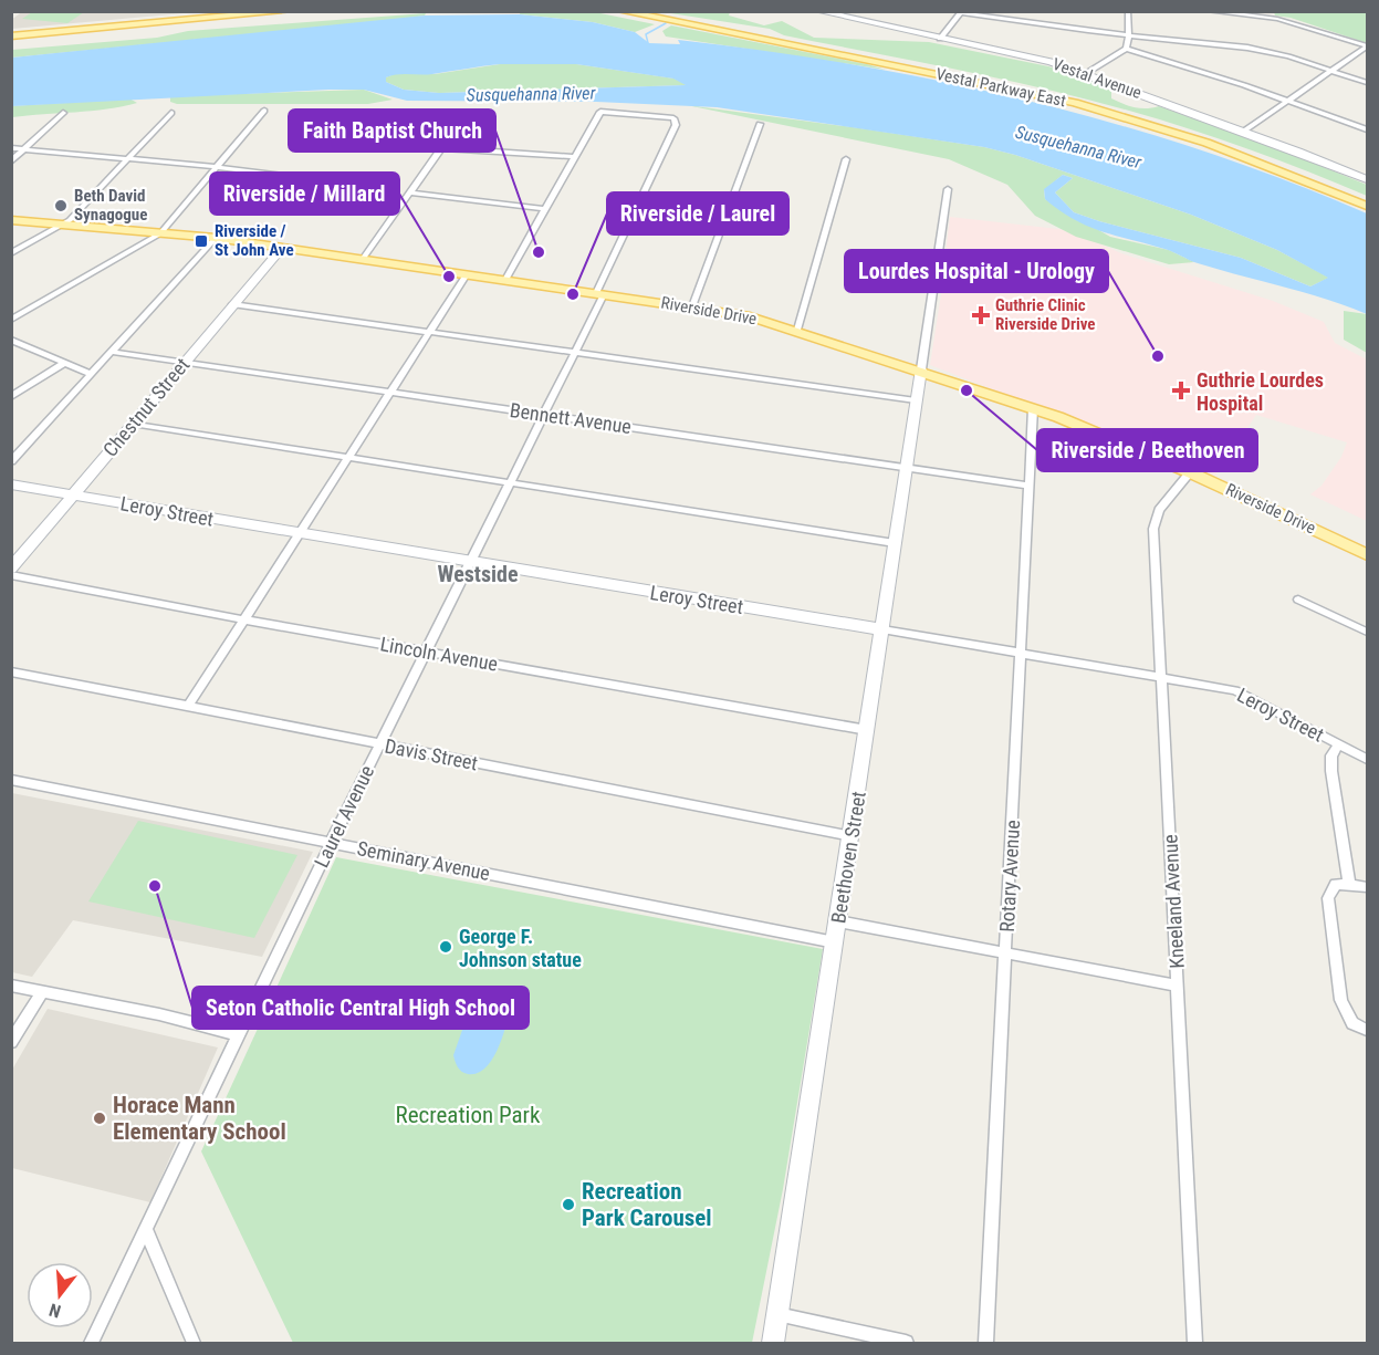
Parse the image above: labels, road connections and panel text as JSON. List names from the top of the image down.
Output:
{
  "streets": {
    "main road": ["Vestal Parkway East", "Riverside Drive"],
    "street": [
      "Vestal Avenue",
      "Chestnut Street",
      "Bennett Avenue",
      "Leroy Street",
      "Lincoln Avenue",
      "Davis Street",
      "Laurel Avenue",
      "Beethoven Street",
      "Seminary Avenue",
      "Rotary Avenue",
      "Kneeland Avenue"
    ]
  },
  "crossings": [
    ["Riverside Drive", "Chestnut Street"],
    ["Riverside Drive", "Laurel Avenue"],
    ["Riverside Drive", "Beethoven Street"],
    ["Riverside Drive", "Rotary Avenue"],
    ["Riverside Drive", "Kneeland Avenue"],
    ["Chestnut Street", "Bennett Avenue"],
    ["Chestnut Street", "Leroy Street"],
    ["Bennett Avenue", "Laurel Avenue"],
    ["Bennett Avenue", "Beethoven Street"],
    ["Bennett Avenue", "Rotary Avenue"],
    ["Leroy Street", "Laurel Avenue"],
    ["Leroy Street", "Beethoven Street"],
    ["Leroy Street", "Rotary Avenue"],
    ["Leroy Street", "Kneeland Avenue"],
    ["Lincoln Avenue", "Laurel Avenue"],
    ["Lincoln Avenue", "Beethoven Street"],
    ["Davis Street", "Laurel Avenue"],
    ["Davis Street", "Beethoven Street"],
    ["Laurel Avenue", "Seminary Avenue"],
    ["Beethoven Street", "Seminary Avenue"]
  ],
  "districts": ["Westside"],
  "water": ["Susquehanna River"],
  "parks": ["Recreation Park"],
  "places": {
    "other": [
      "Beth David Synagogue",
      "Faith Baptist Church",
      "Riverside / Millard",
      "Riverside / Laurel",
      "Lourdes Hospital - Urology",
      "Riverside / Beethoven",
      "Seton Catholic Central High School",
      "George F. Johnson statue",
      "Horace Mann Elementary School",
      "Recreation Park Carousel"
    ],
    "transit": ["Riverside / St John Ave"],
    "health": ["Guthrie Clinic Riverside Drive", "Guthrie Lourdes Hospital"]
  },
  "north": "bottom"
}
